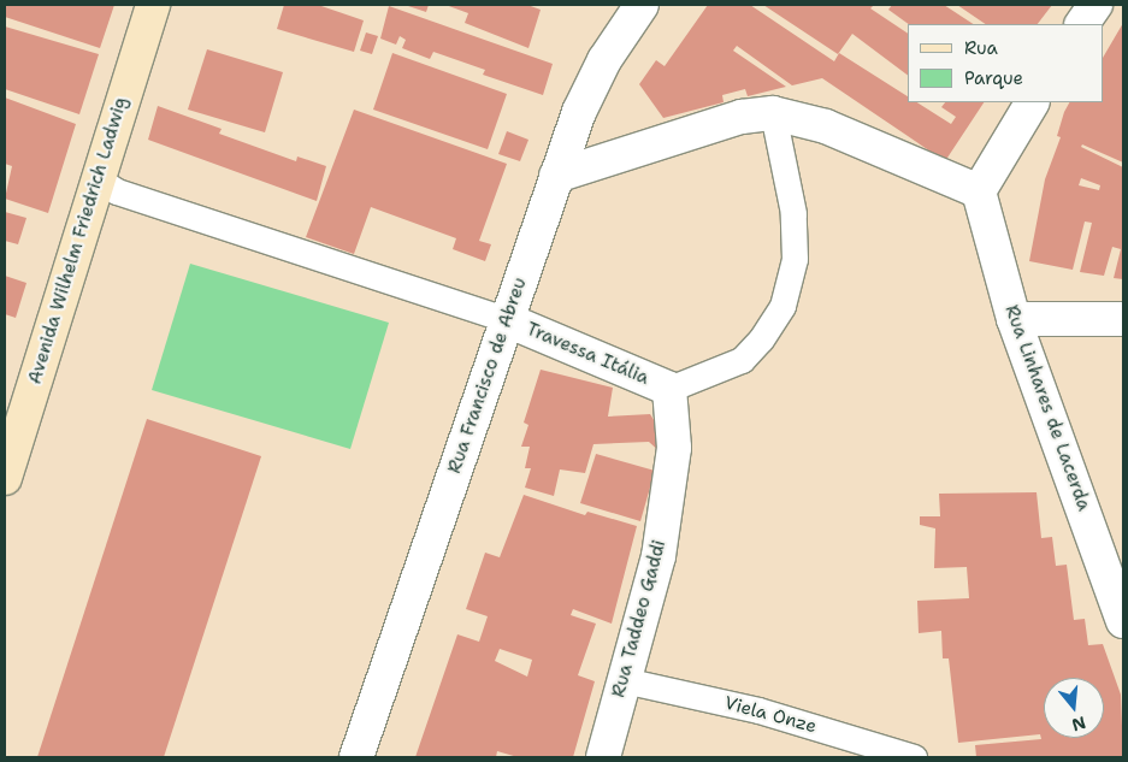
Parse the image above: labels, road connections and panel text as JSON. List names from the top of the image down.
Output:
{
  "streets": {
    "street": [
      "Avenida Wilhelm Friedrich Ladwig",
      "Travessa Itália",
      "Rua Francisco de Abreu",
      "Rua Linhares de Lacerda",
      "Rua Taddeo Gaddi"
    ],
    "lane": ["Viela Onze"]
  },
  "crossings": [
    ["Travessa Itália", "Rua Francisco de Abreu"],
    ["Travessa Itália", "Rua Taddeo Gaddi"],
    ["Rua Taddeo Gaddi", "Viela Onze"]
  ],
  "legend": ["Rua", "Parque"],
  "north": "bottom"
}
